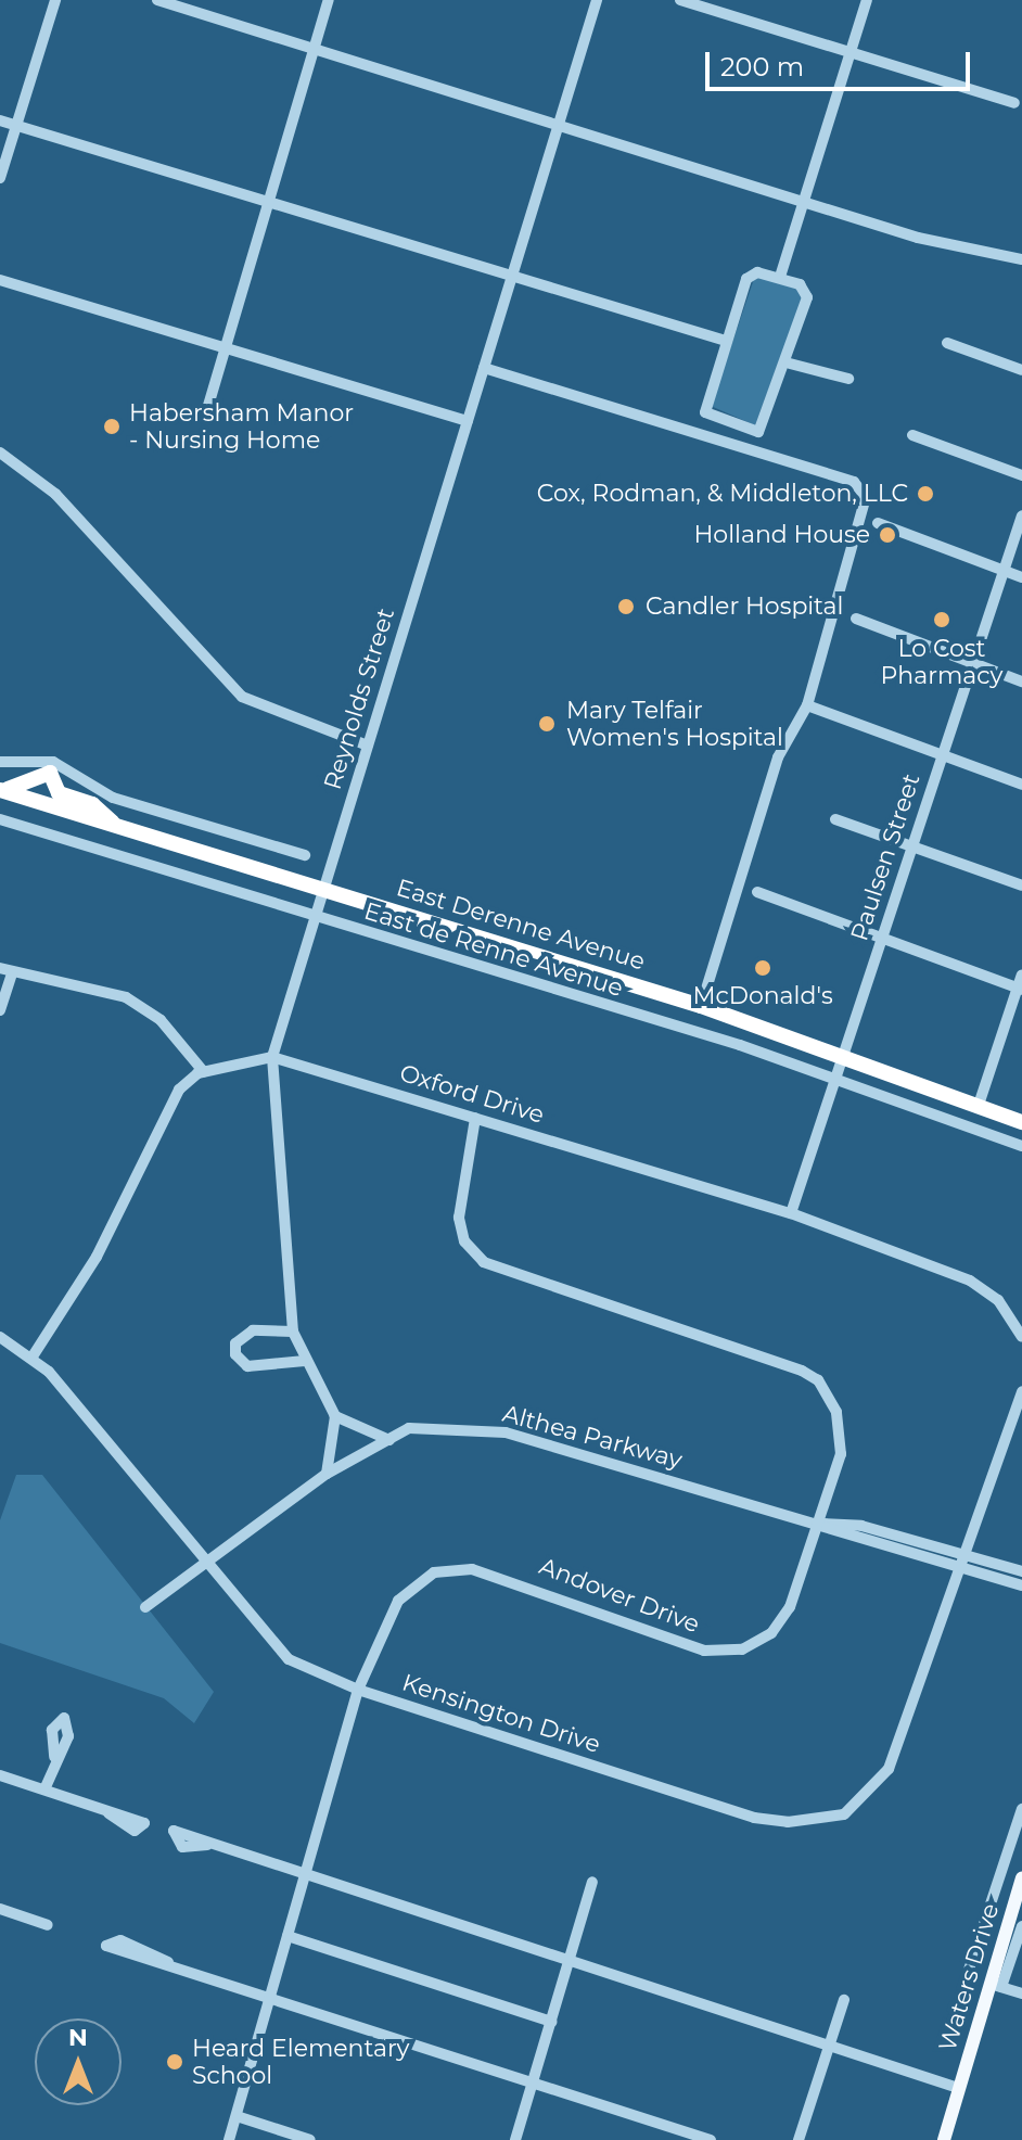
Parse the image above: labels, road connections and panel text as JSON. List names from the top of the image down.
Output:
{
  "streets": {
    "highway": ["East Derenne Avenue"],
    "main road": ["Waters Drive"],
    "street": [
      "Reynolds Street",
      "Paulsen Street",
      "East de Renne Avenue",
      "Oxford Drive",
      "Althea Parkway",
      "Andover Drive",
      "Kensington Drive"
    ]
  },
  "crossings": [
    ["Reynolds Street", "East Derenne Avenue"],
    ["Reynolds Street", "East de Renne Avenue"],
    ["Reynolds Street", "Oxford Drive"],
    ["Paulsen Street", "East Derenne Avenue"],
    ["Paulsen Street", "East de Renne Avenue"],
    ["Paulsen Street", "Oxford Drive"],
    ["Oxford Drive", "Andover Drive"],
    ["Althea Parkway", "Andover Drive"],
    ["Althea Parkway", "Kensington Drive"],
    ["Andover Drive", "Kensington Drive"]
  ],
  "places": [
    "Habersham Manor - Nursing Home",
    "Cox, Rodman, & Middleton, LLC",
    "Holland House",
    "Candler Hospital",
    "Lo Cost Pharmacy",
    "Mary Telfair Women's Hospital",
    "McDonald's",
    "Heard Elementary School"
  ],
  "scale_bar": "200 m",
  "north": "top"
}
